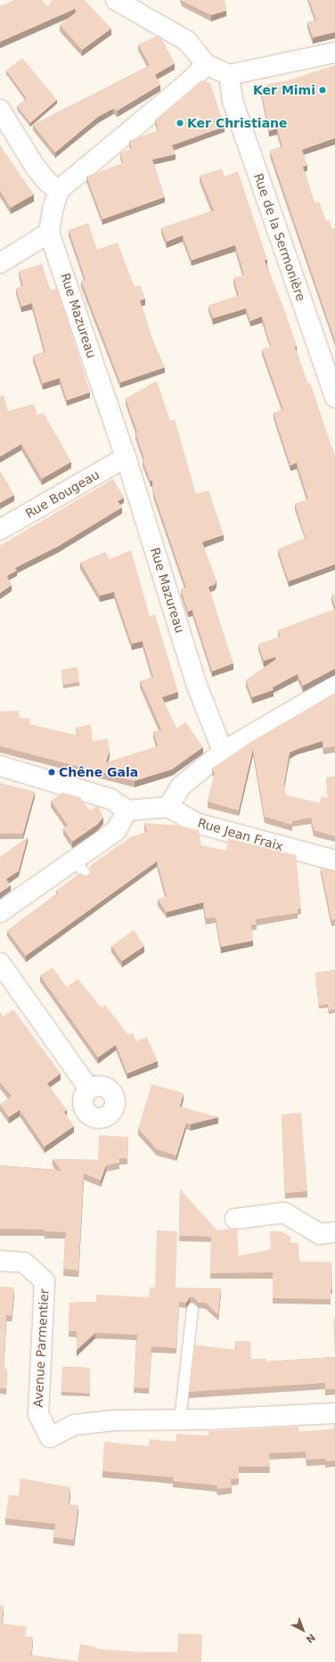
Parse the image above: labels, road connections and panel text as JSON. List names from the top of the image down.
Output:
{
  "streets": {
    "street": [
      "Rue de la Sermonière",
      "Rue Mazureau",
      "Rue Bougeau",
      "Rue Jean Fraix",
      "Avenue Parmentier"
    ]
  },
  "crossings": [
    ["Rue Mazureau", "Rue Bougeau"]
  ],
  "places": ["Ker Mimi", "Ker Christiane", "Chêne Gala"],
  "north": "bottom right"
}
